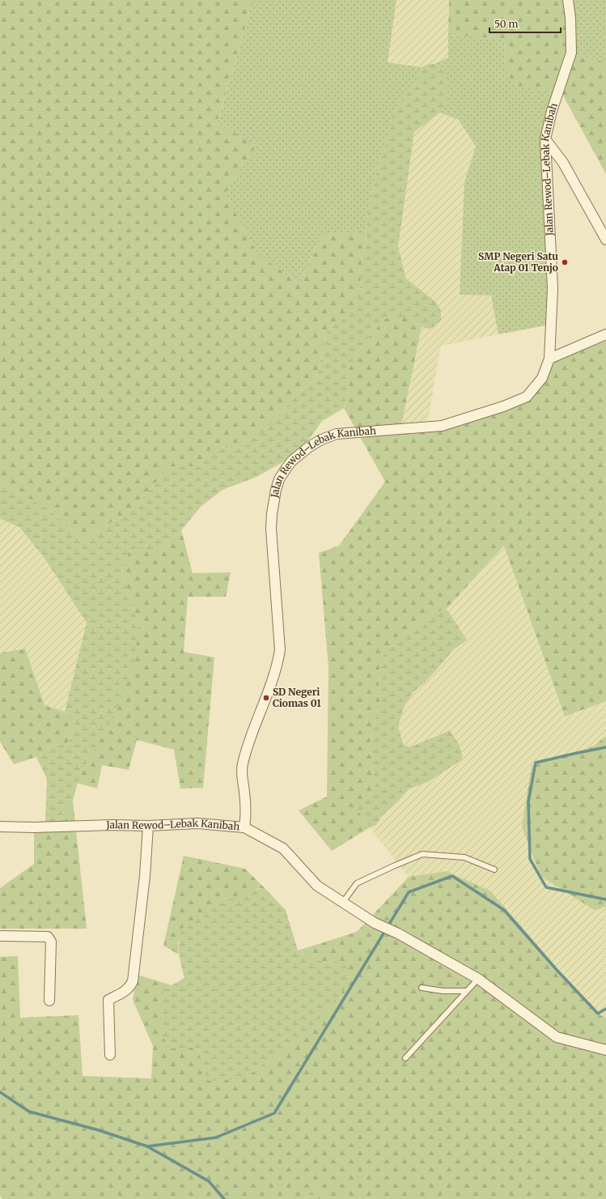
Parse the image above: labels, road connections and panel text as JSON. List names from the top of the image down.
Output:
{
  "streets": {
    "street": ["Jalan Rewod–Lebak Kanibah"]
  },
  "places": ["SMP Negeri Satu Atap 01 Tenjo", "SD Negeri Ciomas 01"],
  "scale_bar": "50 m"
}
